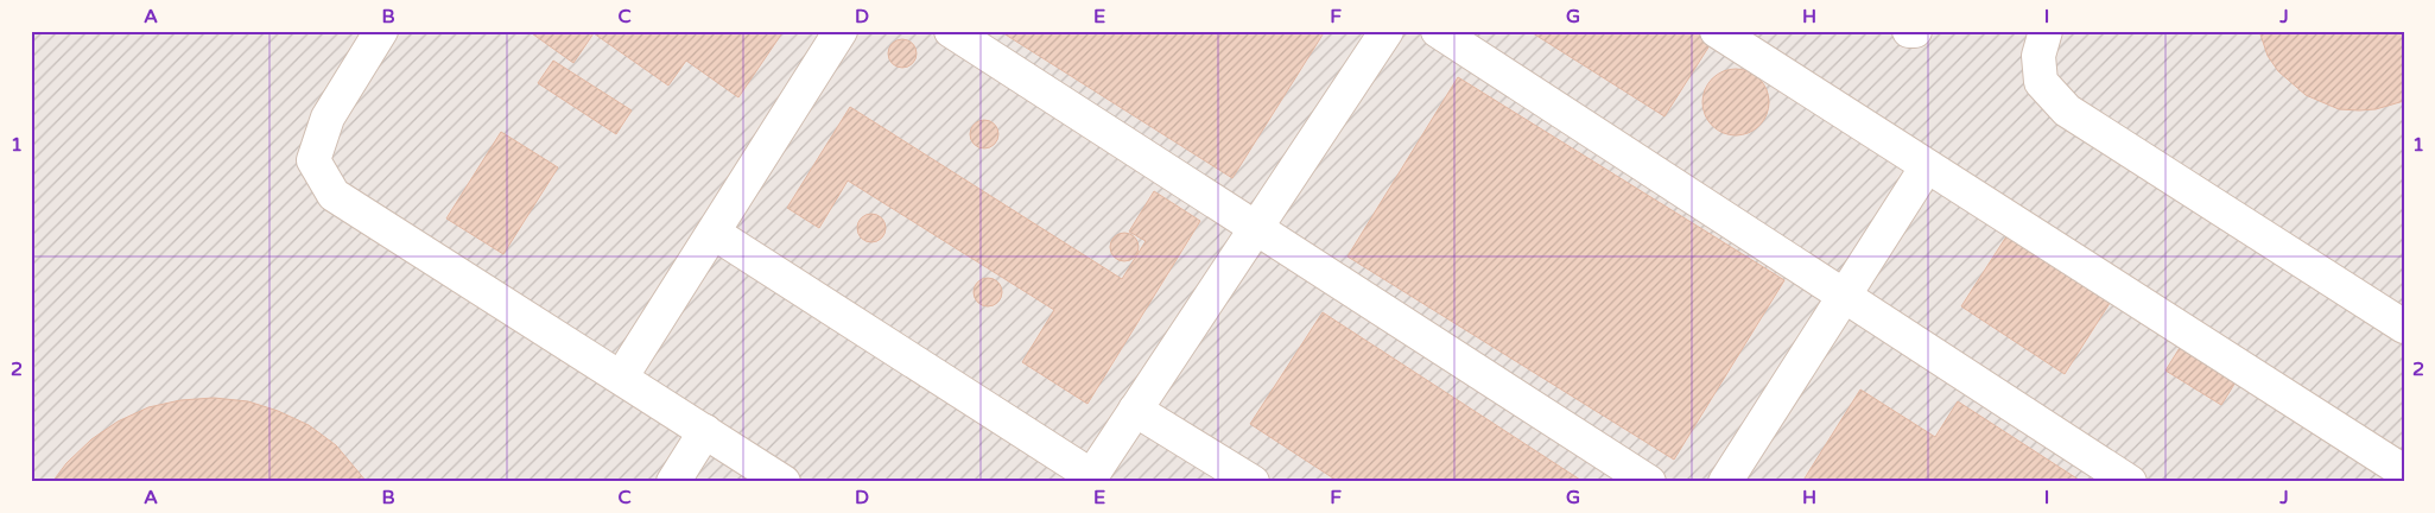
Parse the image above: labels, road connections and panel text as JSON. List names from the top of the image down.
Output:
{
  "grid": {
    "columns": [
      "A",
      "B",
      "C",
      "D",
      "E",
      "F",
      "G",
      "H",
      "I",
      "J"
    ],
    "rows": ["1", "2"]
  }
}
